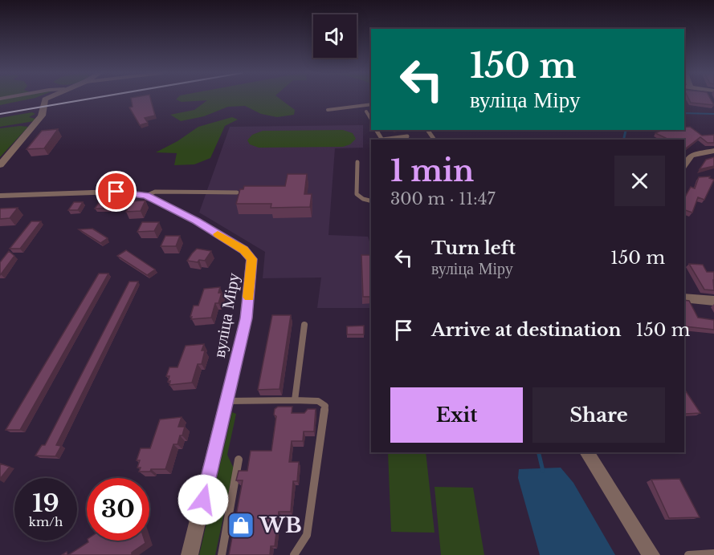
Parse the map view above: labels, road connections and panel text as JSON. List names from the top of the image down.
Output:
{
  "streets": {
    "street": ["вуліца Міру"]
  },
  "places": {
    "shop": ["WB"]
  },
  "page": {
    "turn": ["150 m", "вуліца Міру"],
    "heading": ["1 min", "300 m · 11:47"],
    "list": [
      {
        "name": "Turn left",
        "note": "вуліца Міру",
        "value": "150 m"
      },
      {
        "name": "Arrive at destination",
        "value": "150 m"
      }
    ],
    "buttons": ["Exit", "Share"],
    "speed": "19 km/h",
    "limit": "30"
  }
}
